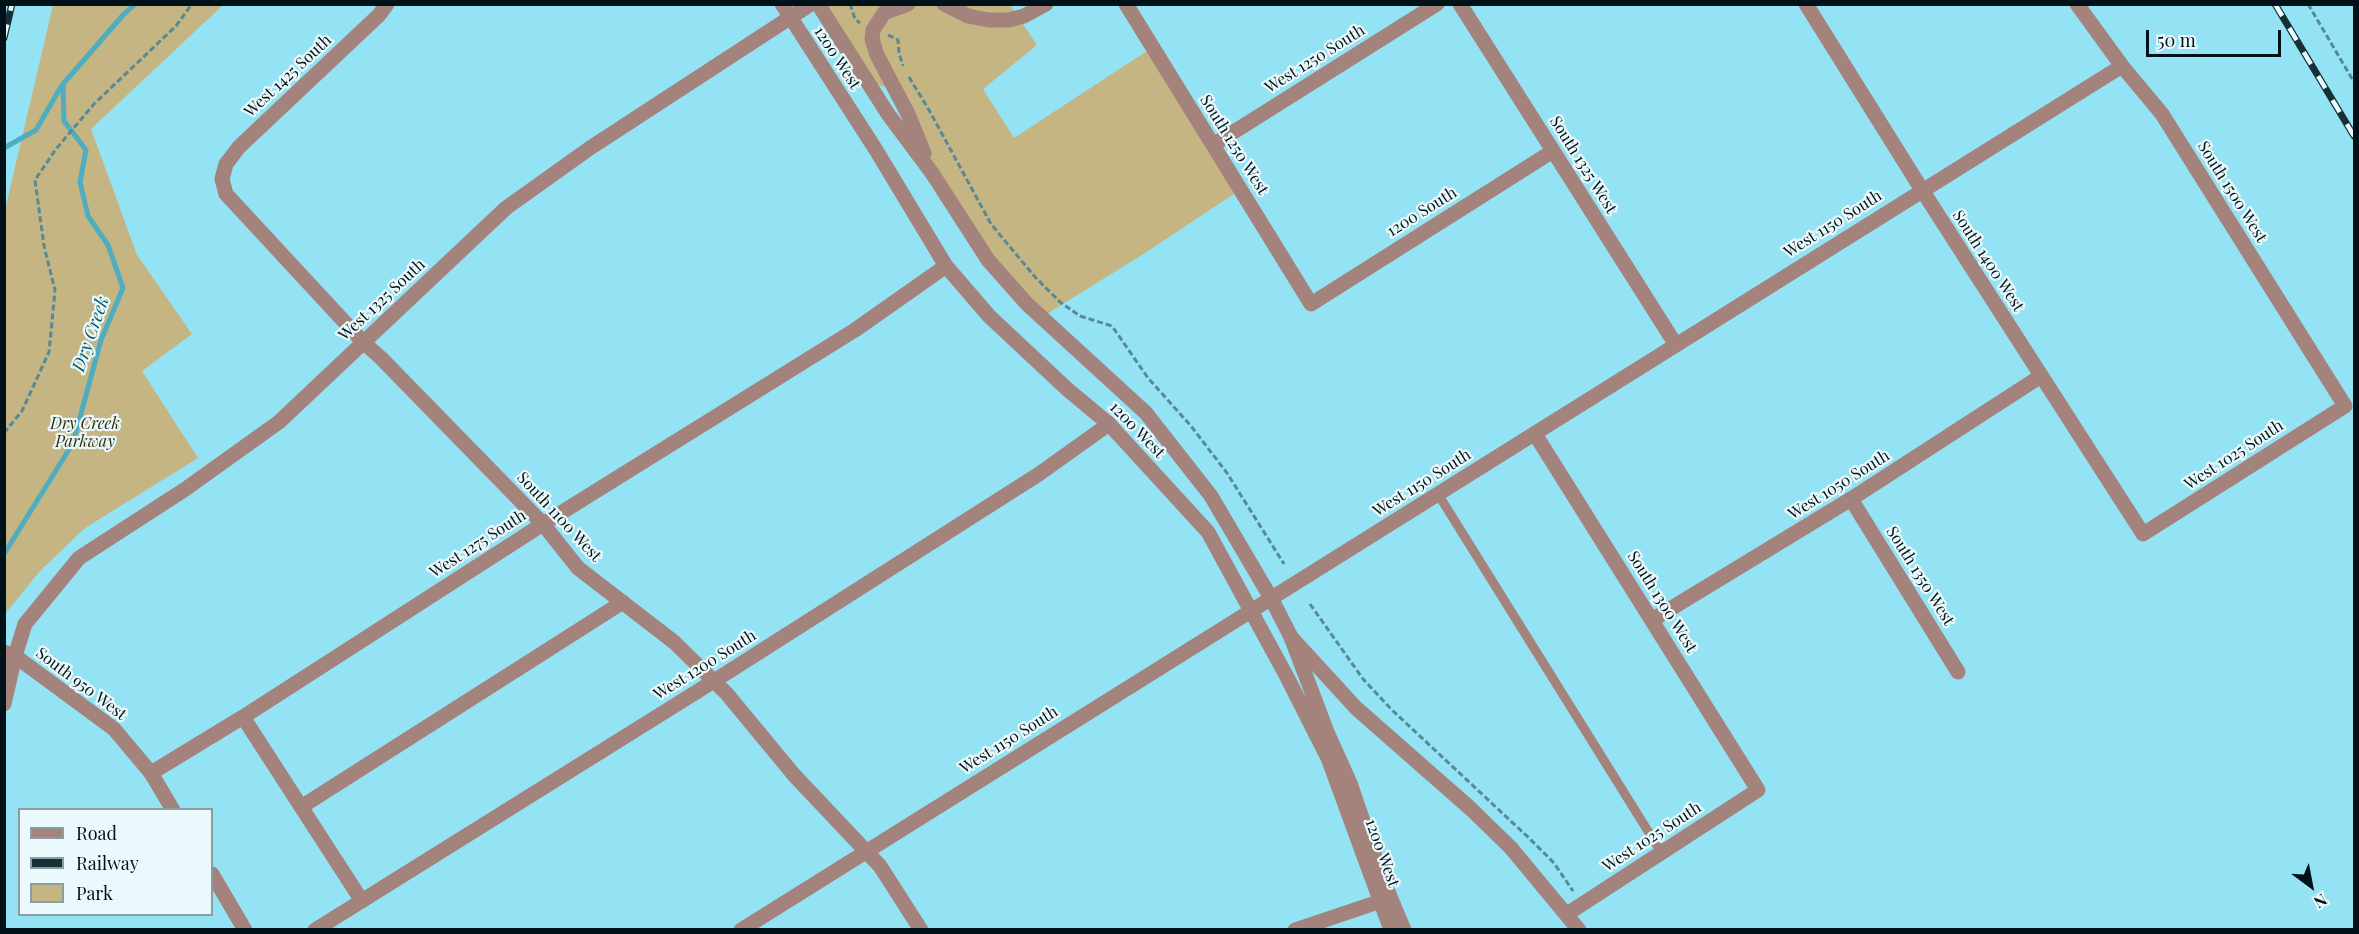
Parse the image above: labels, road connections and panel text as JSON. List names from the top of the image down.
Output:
{
  "streets": {
    "street": [
      "1200 West",
      "West 1250 South",
      "West 1425 South",
      "South 1250 West",
      "South 1325 West",
      "South 1500 West",
      "1200 South",
      "West 1150 South",
      "South 1400 West",
      "West 1325 South",
      "West 1025 South",
      "West 1050 South",
      "South 1100 West",
      "West 1275 South",
      "South 1350 West",
      "South 1300 West",
      "West 1200 South",
      "South 950 West"
    ]
  },
  "crossings": [
    ["1200 West", "West 1150 South"],
    ["1200 West", "West 1325 South"],
    ["1200 West", "West 1275 South"],
    ["1200 West", "West 1200 South"],
    ["West 1250 South", "South 1250 West"],
    ["West 1425 South", "South 1100 West"],
    ["South 1250 West", "1200 South"],
    ["South 1325 West", "1200 South"],
    ["South 1325 West", "West 1150 South"],
    ["South 1500 West", "West 1150 South"],
    ["South 1500 West", "West 1025 South"],
    ["West 1150 South", "South 1400 West"],
    ["West 1150 South", "South 1100 West"],
    ["West 1150 South", "South 1300 West"],
    ["South 1400 West", "West 1025 South"],
    ["South 1400 West", "West 1050 South"],
    ["West 1325 South", "South 1100 West"],
    ["West 1325 South", "South 950 West"],
    ["West 1025 South", "South 1300 West"],
    ["West 1050 South", "South 1350 West"],
    ["West 1050 South", "South 1300 West"],
    ["South 1100 West", "West 1275 South"],
    ["South 1100 West", "West 1200 South"],
    ["West 1275 South", "South 950 West"]
  ],
  "water": ["Dry Creek"],
  "parks": ["Dry Creek Parkway"],
  "legend": ["Road", "Railway", "Park"],
  "scale_bar": "50 m",
  "north": "bottom right"
}
